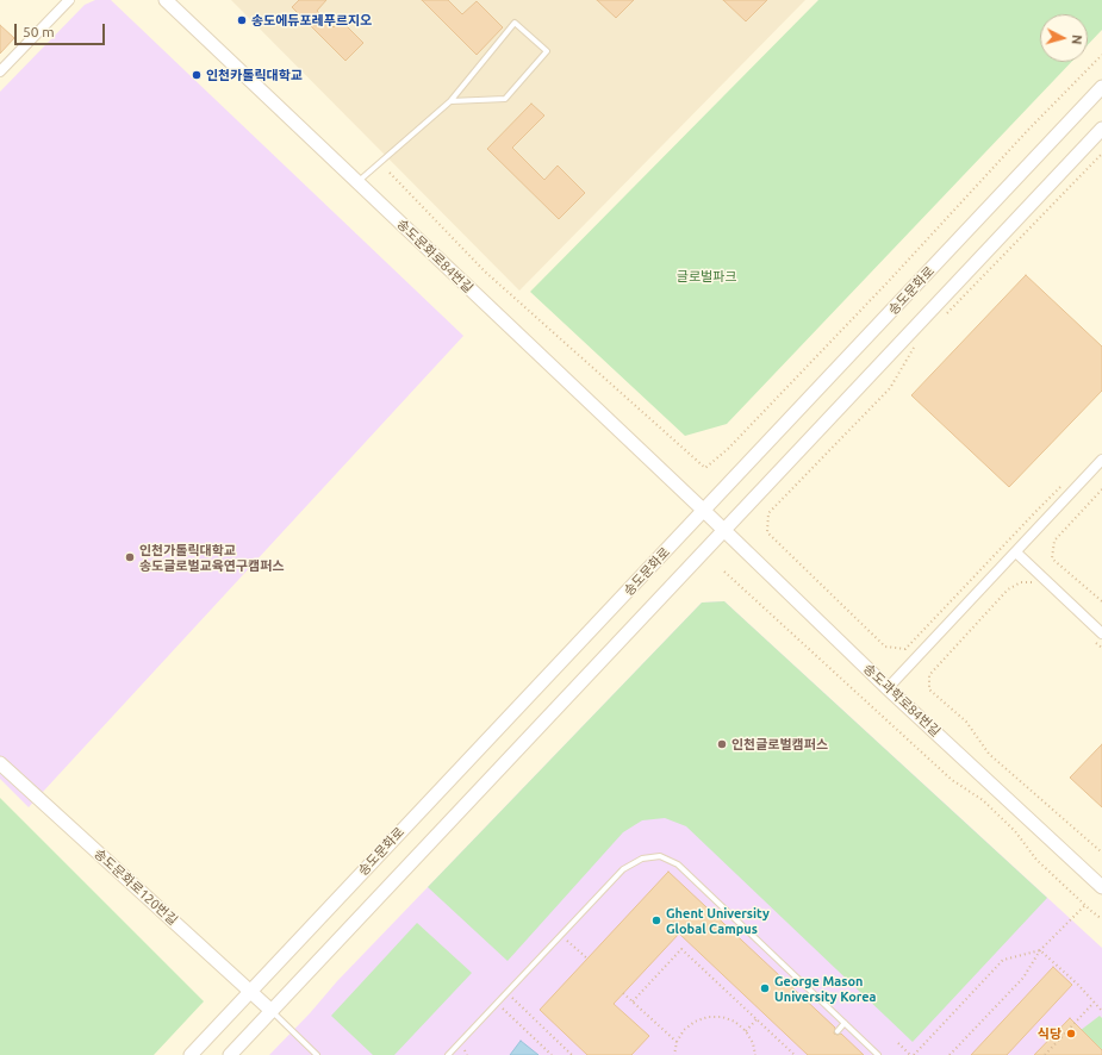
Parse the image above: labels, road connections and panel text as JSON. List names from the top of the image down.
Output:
{
  "streets": {
    "street": [
      "송도문화로84번길",
      "송도문화로",
      "송도과학로84번길",
      "송도문화로120번길"
    ]
  },
  "crossings": [
    ["송도문화로84번길", "송도문화로"],
    ["송도문화로84번길", "송도과학로84번길"],
    ["송도문화로", "송도과학로84번길"],
    ["송도문화로", "송도문화로120번길"]
  ],
  "parks": ["글로벌파크"],
  "places": [
    "송도에듀포레푸르지오",
    "인천카톨릭대학교",
    "인천가톨릭대학교 송도글로벌교육연구캠퍼스",
    "인천글로벌캠퍼스",
    "Ghent University Global Campus",
    "George Mason University Korea",
    "식당"
  ],
  "scale_bar": "50 m",
  "north": "right"
}
